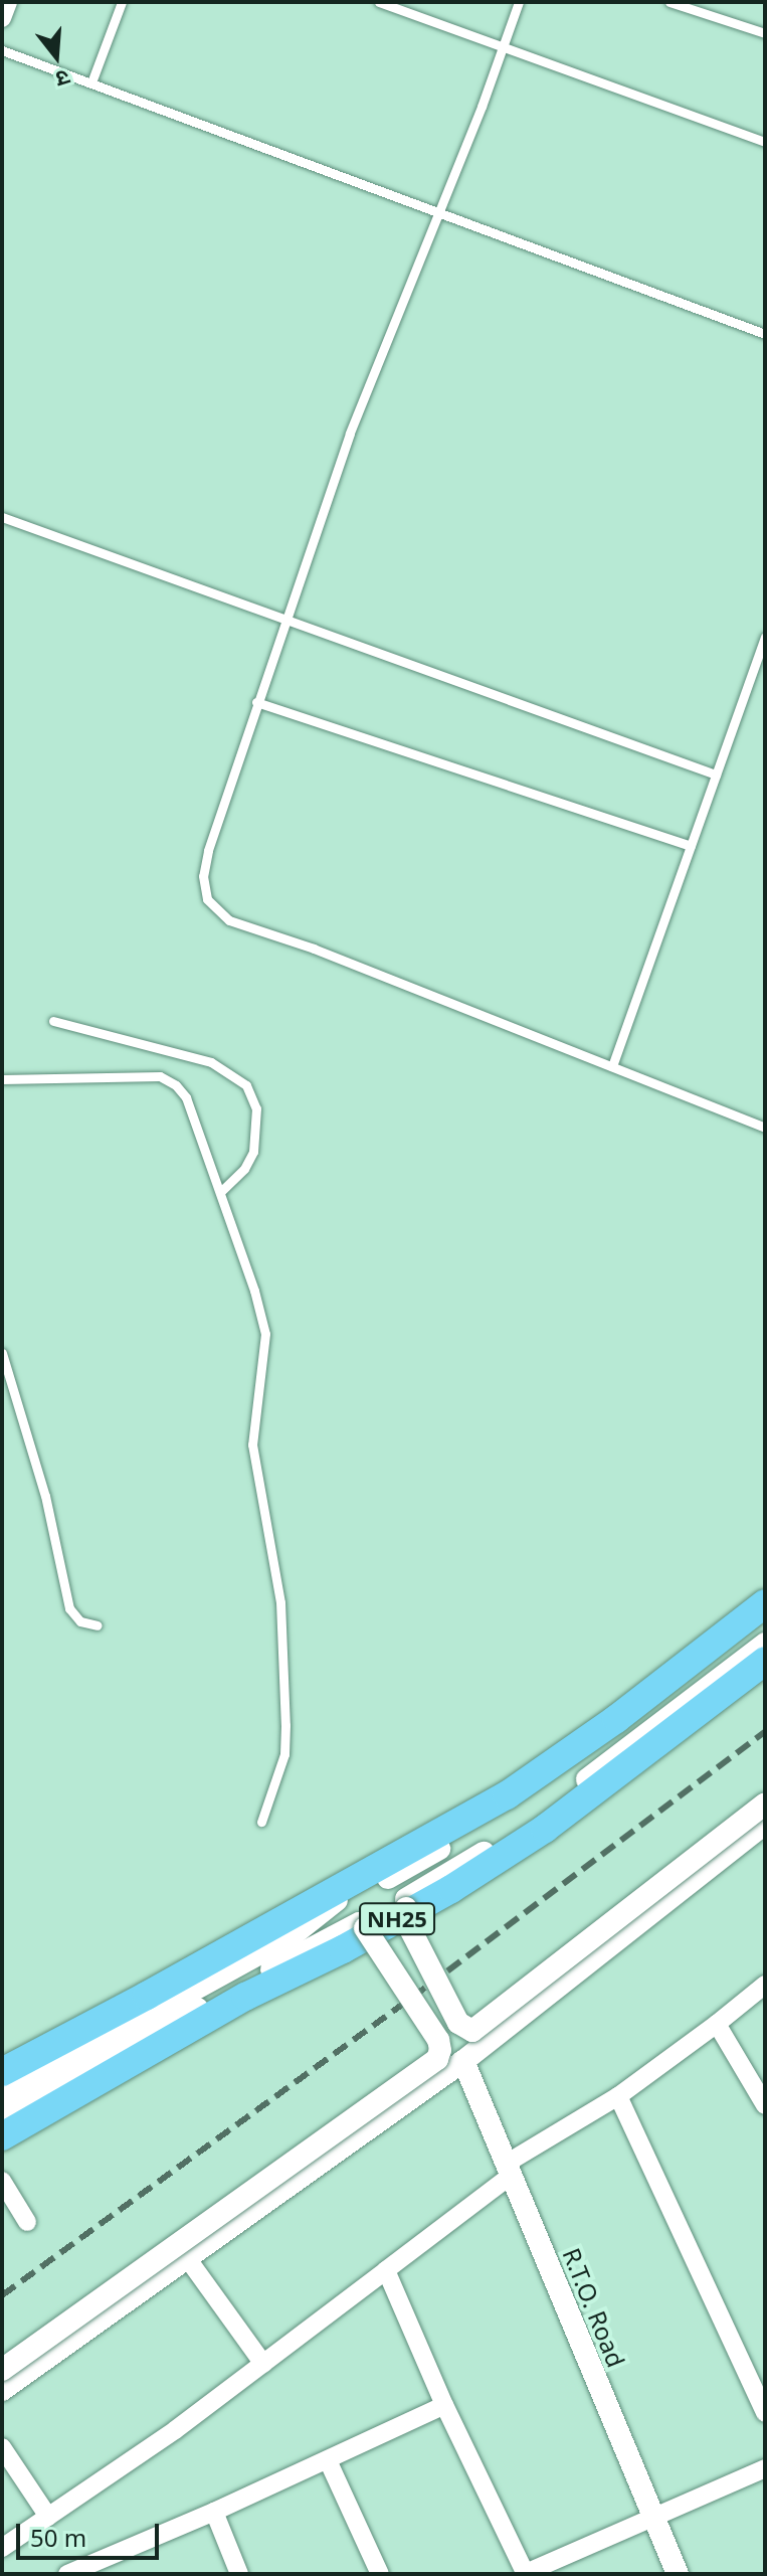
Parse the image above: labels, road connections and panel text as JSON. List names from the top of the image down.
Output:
{
  "streets": {
    "main road": ["NH25"],
    "street": ["R.T.O. Road"]
  },
  "scale_bar": "50 m",
  "north": "bottom"
}
